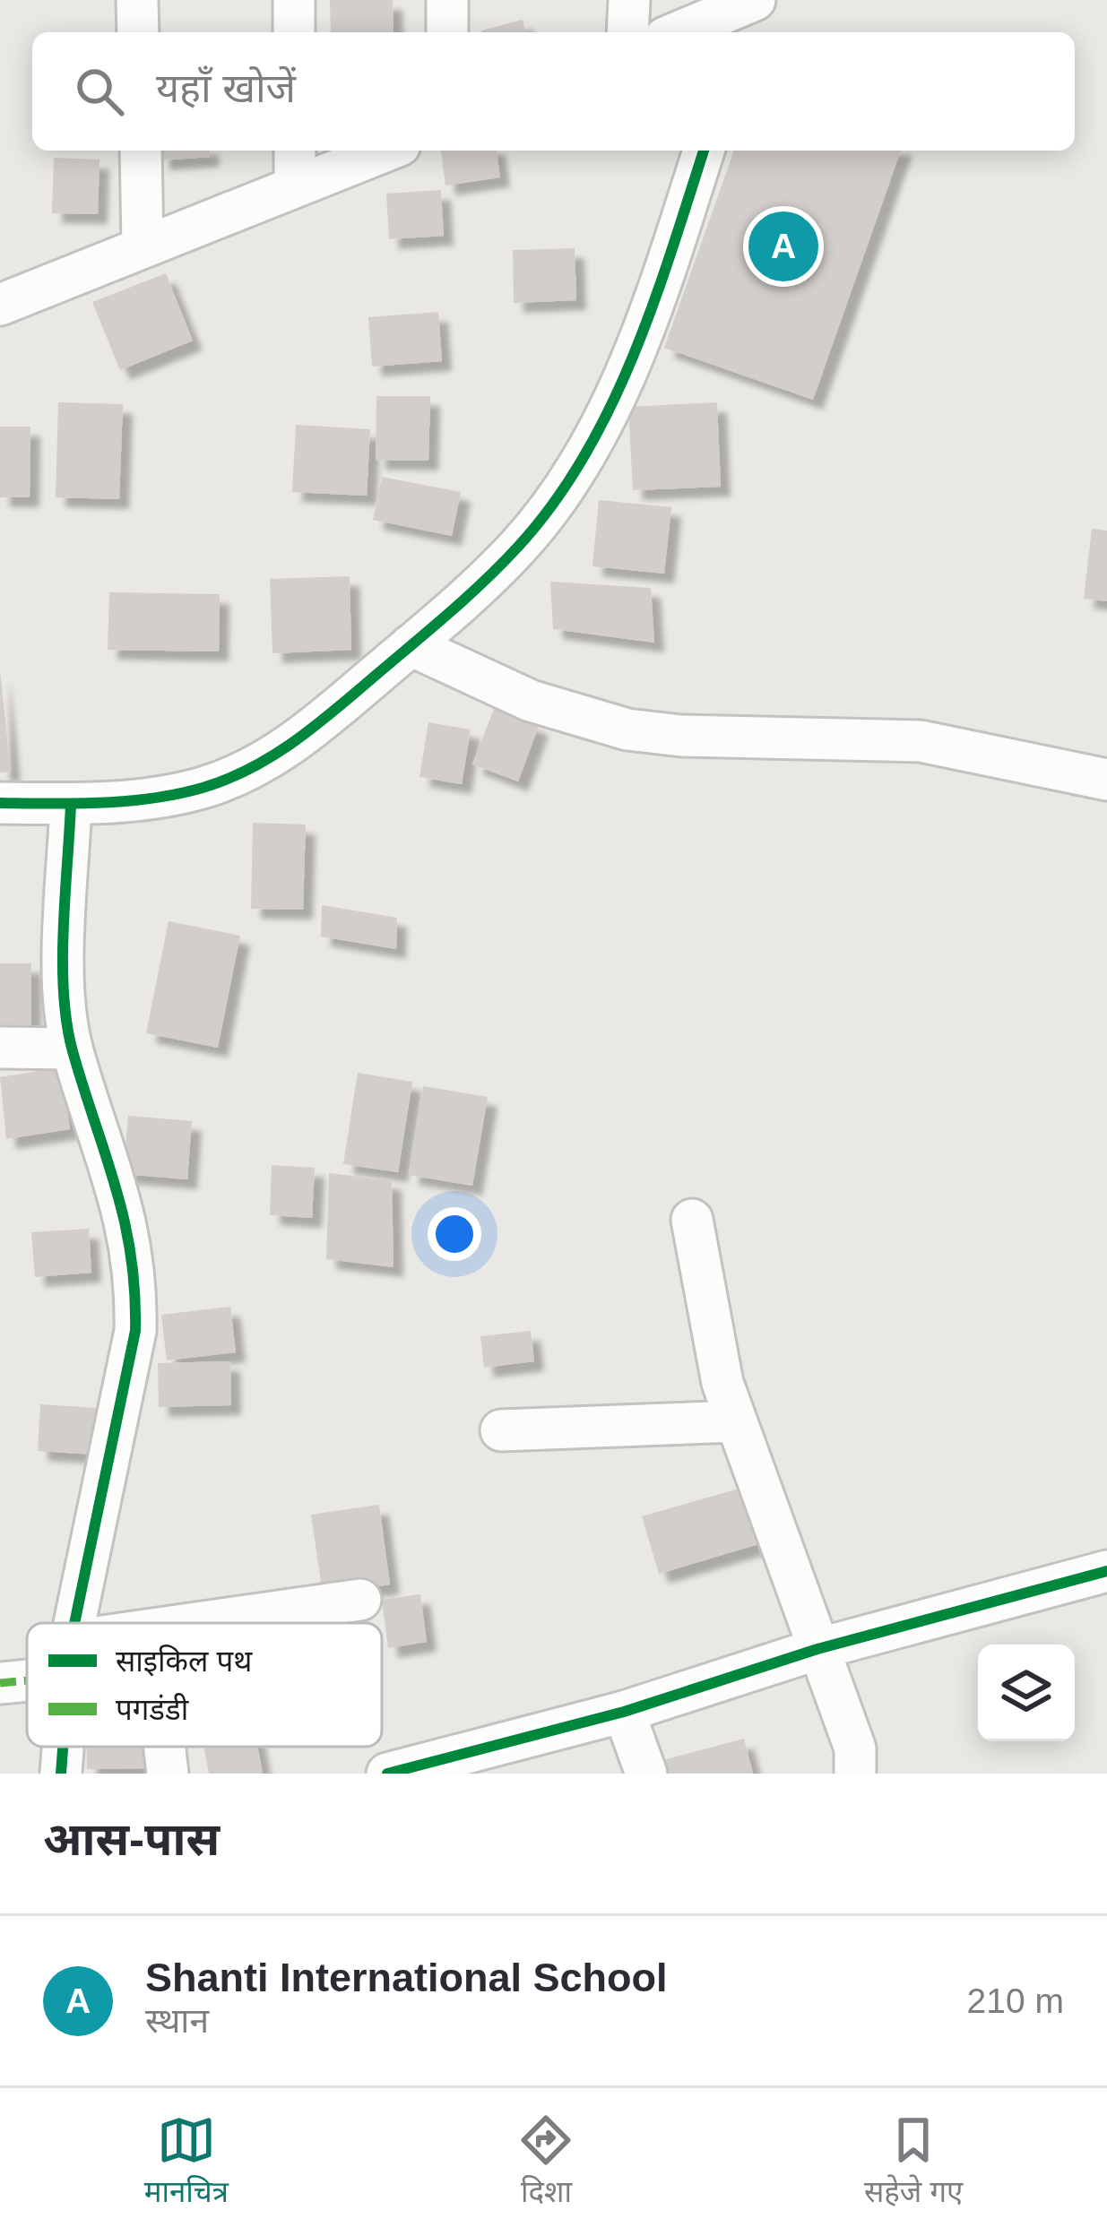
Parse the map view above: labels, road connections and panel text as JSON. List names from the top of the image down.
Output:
{
  "legend": ["साइकिल पथ", "पगडंडी"],
  "page": {
    "search": "यहाँ खोजें",
    "pins": "A",
    "heading": "आस-पास",
    "list": [
      {
        "mark": "A",
        "name": "Shanti International School",
        "note": "स्थान",
        "value": "210 m"
      }
    ],
    "nav": ["मानचित्र", "दिशा", "सहेजे गए"]
  }
}
